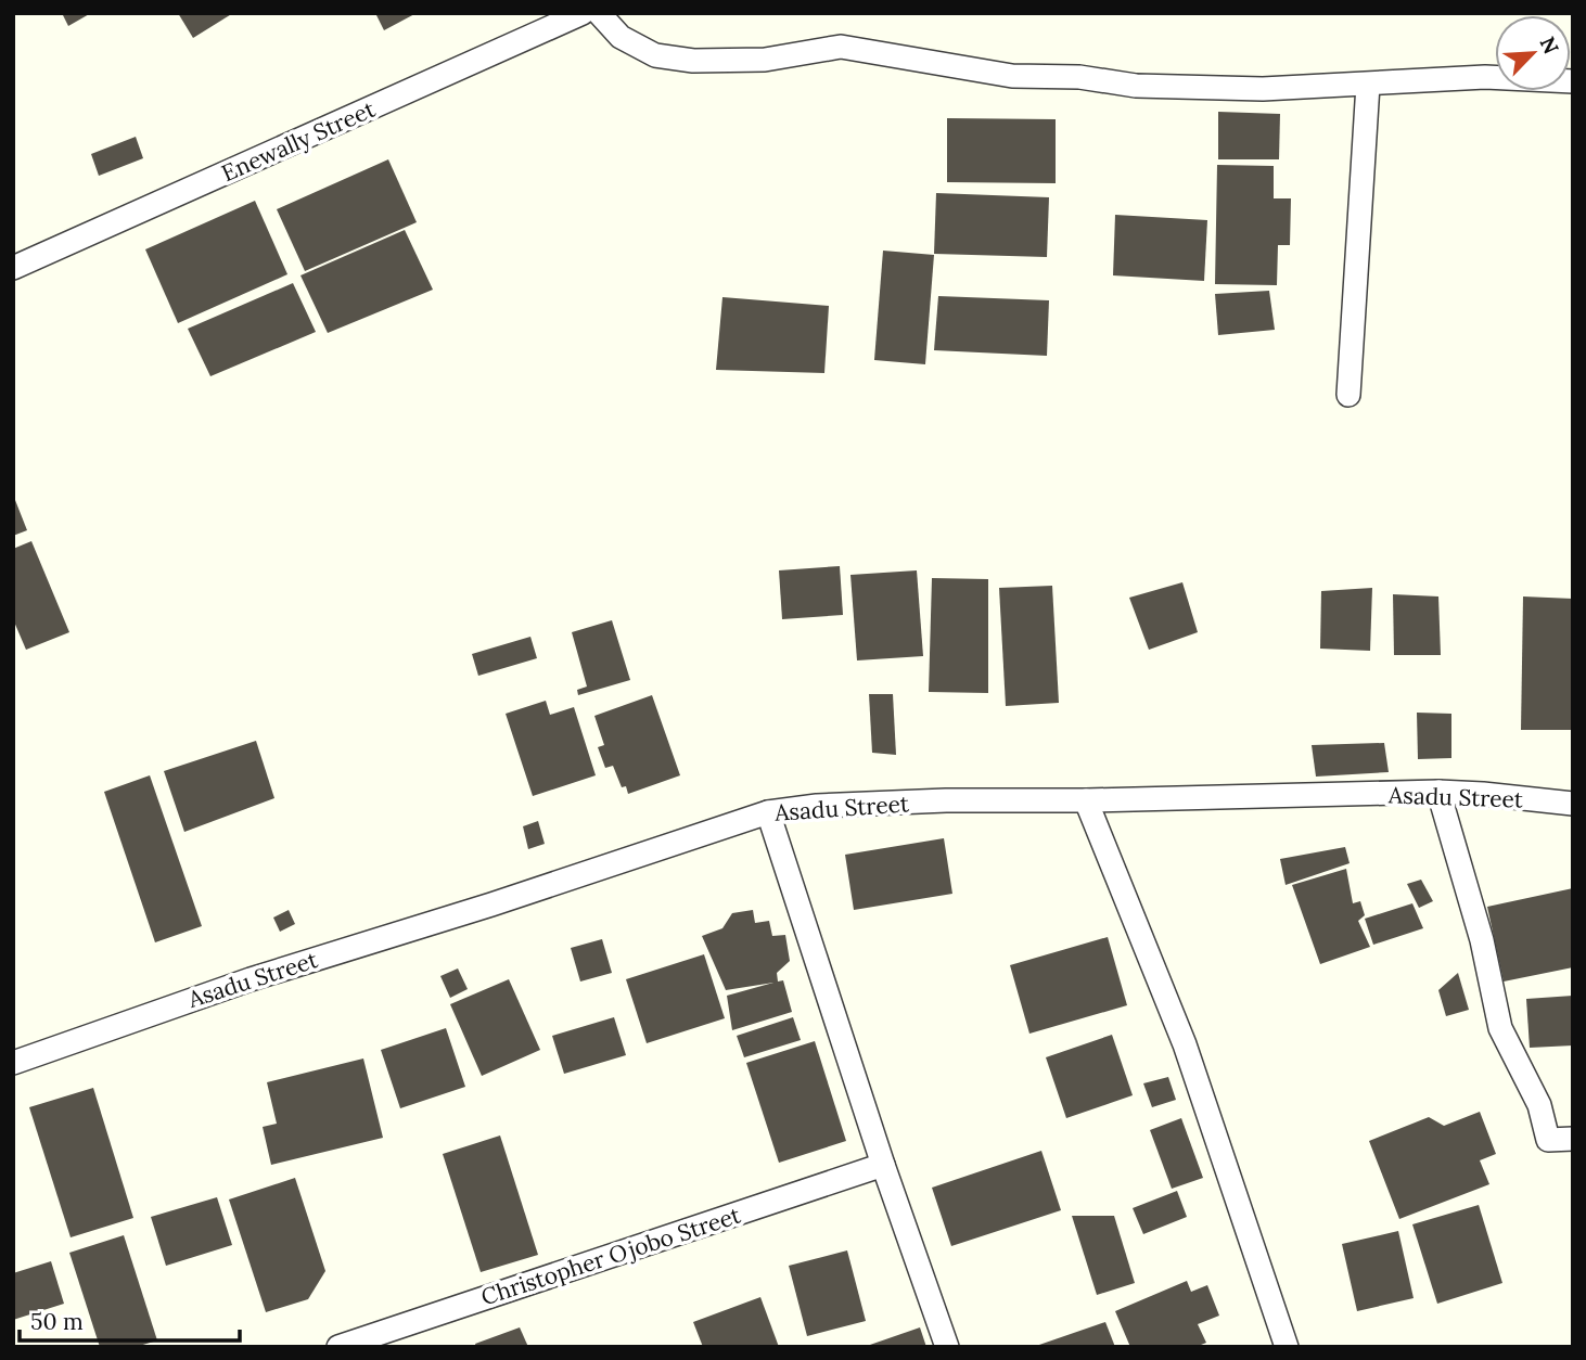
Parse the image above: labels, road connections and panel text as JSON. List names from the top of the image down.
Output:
{
  "streets": {
    "street": ["Enewally Street", "Asadu Street", "Christopher Ojobo Street"]
  },
  "scale_bar": "50 m",
  "north": "top right"
}
